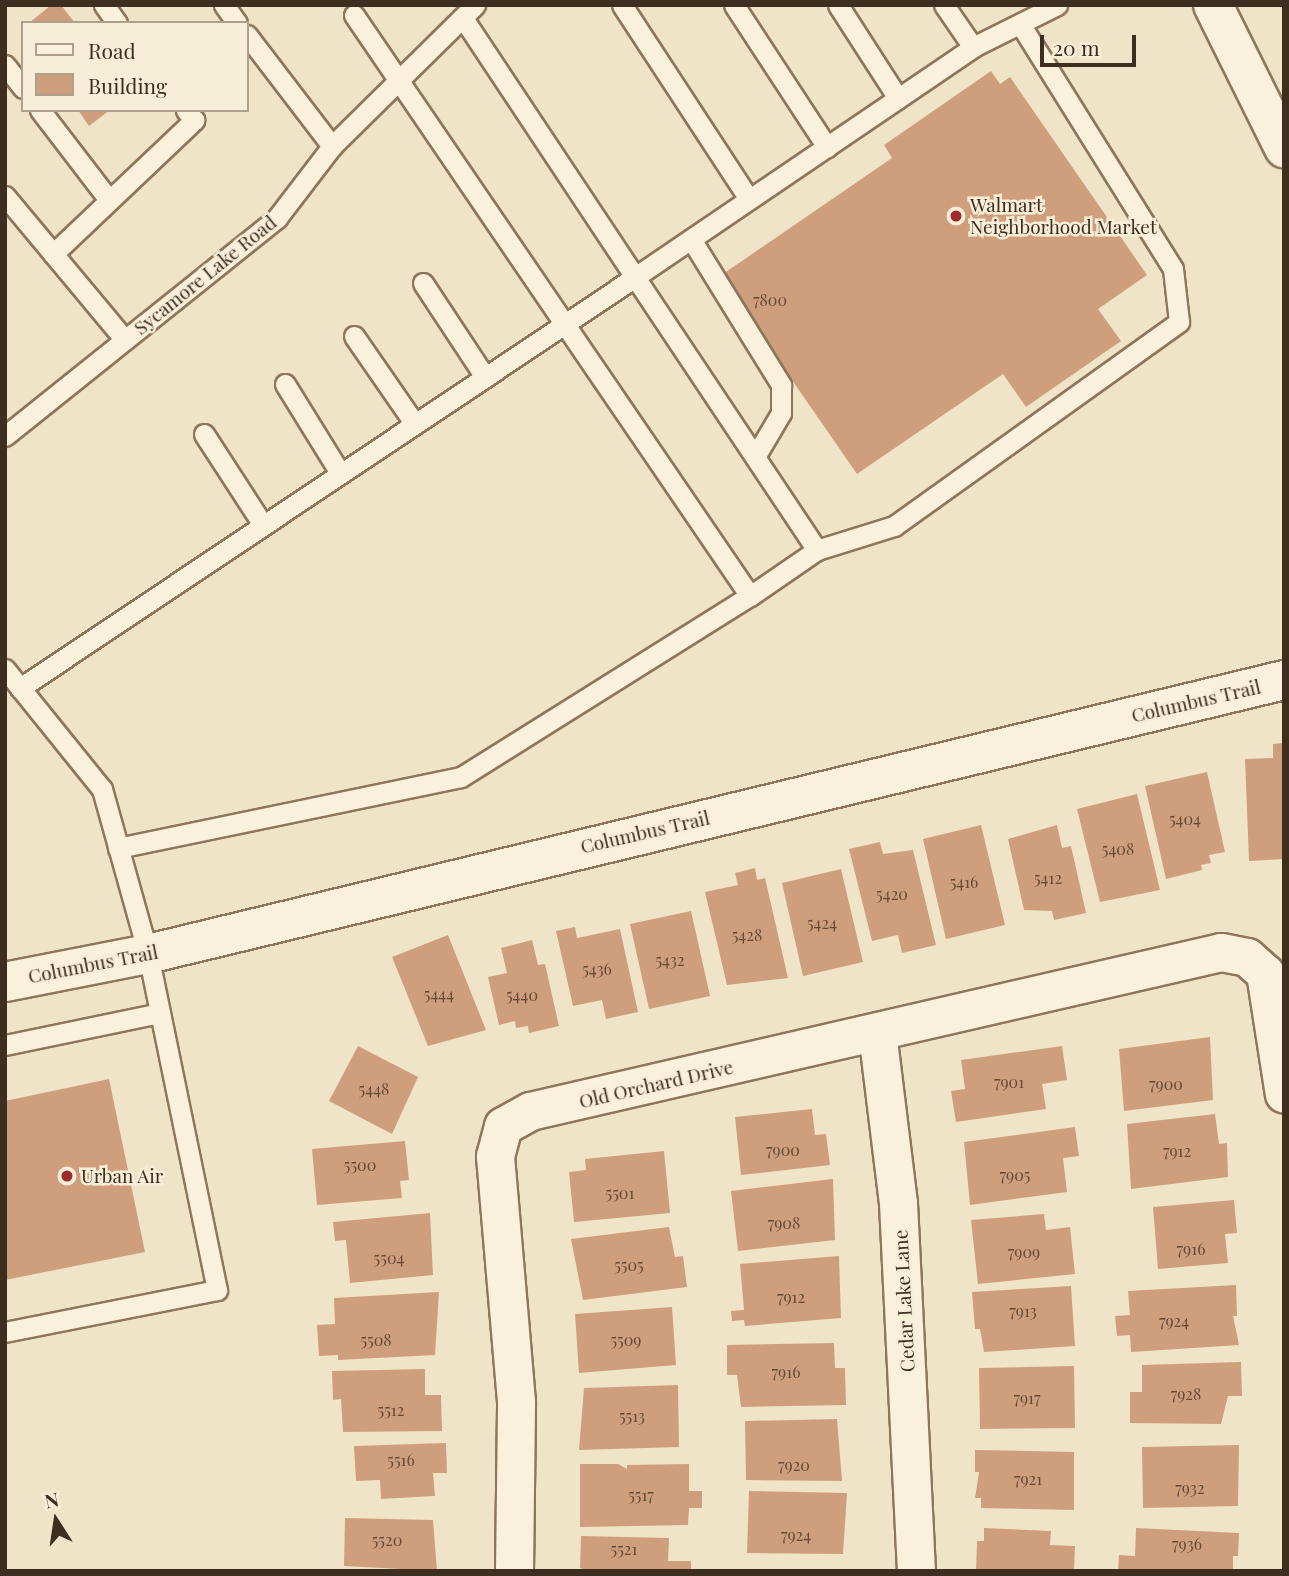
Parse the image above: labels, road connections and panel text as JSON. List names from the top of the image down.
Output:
{
  "streets": {
    "street": ["Columbus Trail", "Old Orchard Drive", "Cedar Lake Lane"],
    "lane": ["Sycamore Lake Road"]
  },
  "crossings": [
    ["Old Orchard Drive", "Cedar Lake Lane"]
  ],
  "places": ["Walmart Neighborhood Market", "Urban Air"],
  "house_numbers": [
    "7800",
    "5404",
    "5408",
    "5412",
    "5416",
    "5420",
    "5424",
    "5428",
    "5432",
    "5436",
    "5444",
    "5440",
    "7901",
    "7900",
    "5448",
    "7900",
    "7912",
    "5500",
    "7905",
    "5501",
    "7908",
    "7916",
    "7909",
    "5504",
    "5505",
    "7912",
    "7913",
    "7924",
    "5508",
    "5509",
    "7916",
    "7928",
    "7917",
    "5512",
    "5513",
    "5516",
    "7920",
    "7921",
    "7932",
    "5517",
    "7924",
    "5520",
    "7936",
    "5521"
  ],
  "legend": ["Road", "Building"],
  "scale_bar": "20 m",
  "north": "top"
}
